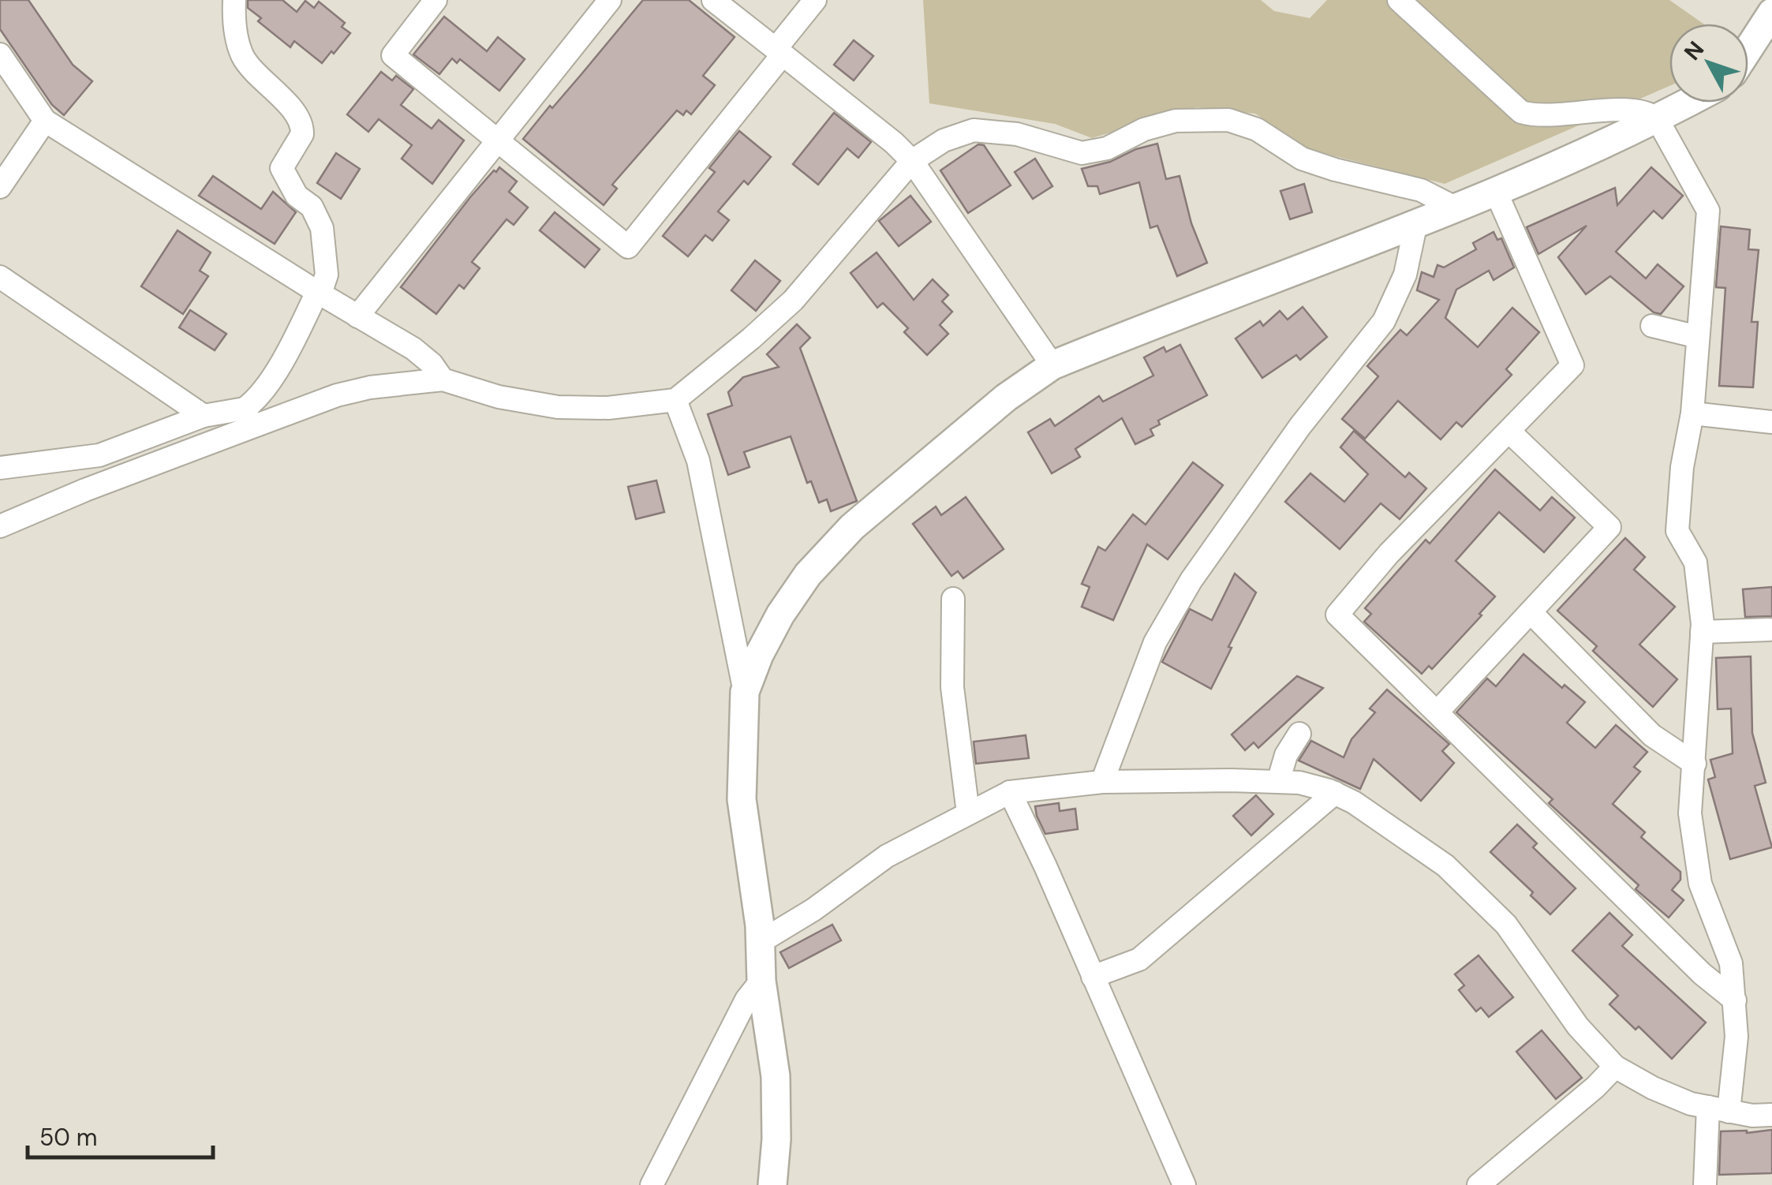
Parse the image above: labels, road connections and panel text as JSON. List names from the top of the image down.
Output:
{
  "scale_bar": "50 m",
  "north": "top left"
}
